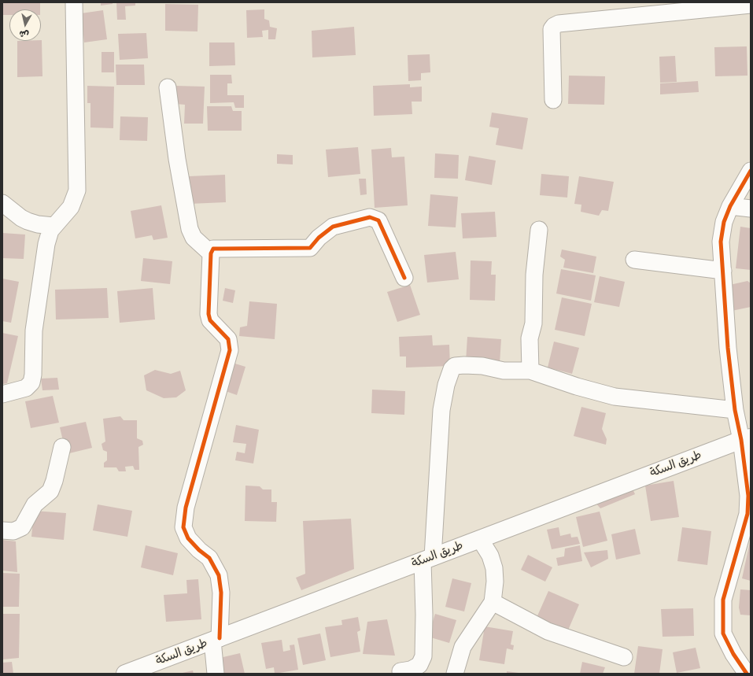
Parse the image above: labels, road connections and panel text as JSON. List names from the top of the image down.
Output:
{
  "streets": {
    "main road": ["طريق السكة"]
  },
  "north": "bottom"
}
